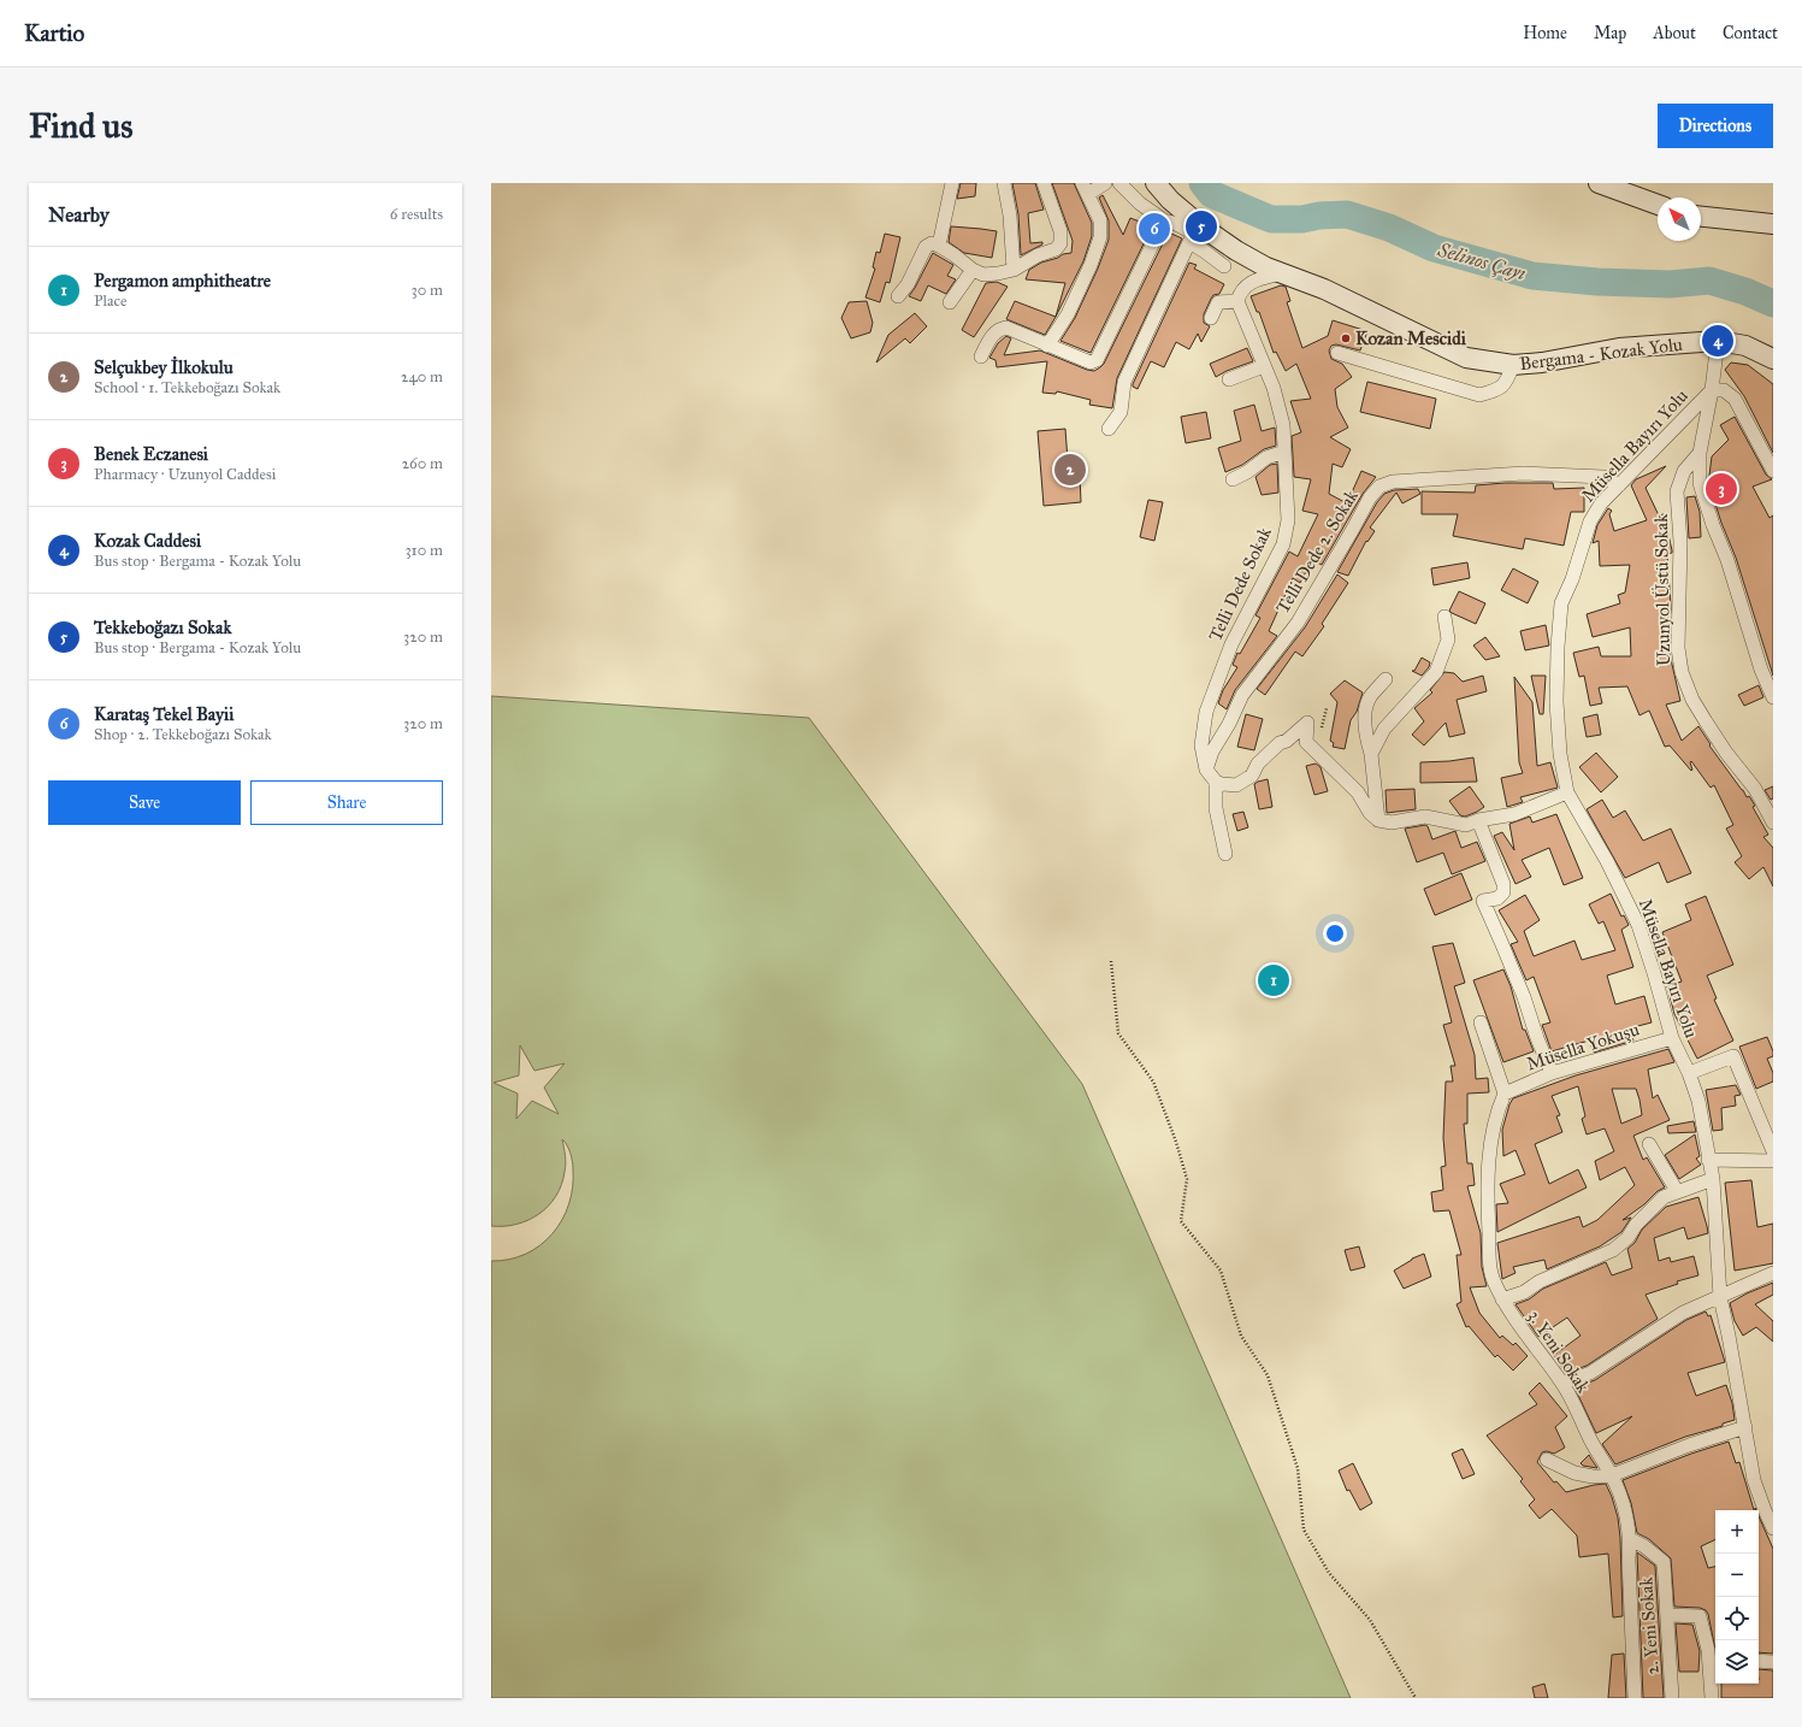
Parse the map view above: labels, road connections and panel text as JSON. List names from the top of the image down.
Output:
{
  "streets": {
    "main road": ["Bergama - Kozak Yolu"],
    "street": [
      "Müsella Bayırı Yolu",
      "Telli Dede 2. Sokak",
      "Telli Dede Sokak",
      "Uzunyol Üstü Sokak",
      "Müsella Yokuşu",
      "3. Yeni Sokak",
      "2. Yeni Sokak"
    ]
  },
  "crossings": [
    ["Müsella Bayırı Yolu", "Telli Dede 2. Sokak"],
    ["Müsella Bayırı Yolu", "Müsella Yokuşu"],
    ["Telli Dede 2. Sokak", "Telli Dede Sokak"],
    ["Müsella Yokuşu", "3. Yeni Sokak"],
    ["3. Yeni Sokak", "2. Yeni Sokak"]
  ],
  "water": ["Selinos Çayı"],
  "places": ["Kozan Mescidi"],
  "north": "top left",
  "page": {
    "header": "Kartio",
    "nav": [
      "Home",
      "Map",
      "About",
      "Contact"
    ],
    "buttons": [
      "Directions",
      ["Save", "Share"]
    ],
    "title": "Find us",
    "heading": ["Nearby", "6 results"],
    "pins": [
      "5",
      "6",
      "4",
      "2",
      "3",
      "1"
    ],
    "list": [
      {
        "mark": "1",
        "name": "Pergamon amphitheatre",
        "note": "Place",
        "value": "30 m"
      },
      {
        "mark": "2",
        "name": "Selçukbey İlkokulu",
        "note": "School · 1. Tekkeboğazı Sokak",
        "value": "240 m"
      },
      {
        "mark": "3",
        "name": "Benek Eczanesi",
        "note": "Pharmacy · Uzunyol Caddesi",
        "value": "260 m"
      },
      {
        "mark": "4",
        "name": "Kozak Caddesi",
        "note": "Bus stop · Bergama - Kozak Yolu",
        "value": "310 m"
      },
      {
        "mark": "5",
        "name": "Tekkeboğazı Sokak",
        "note": "Bus stop · Bergama - Kozak Yolu",
        "value": "320 m"
      },
      {
        "mark": "6",
        "name": "Karataş Tekel Bayii",
        "note": "Shop · 2. Tekkeboğazı Sokak",
        "value": "320 m"
      }
    ],
    "map_buttons": ["+", "−"]
  }
}
